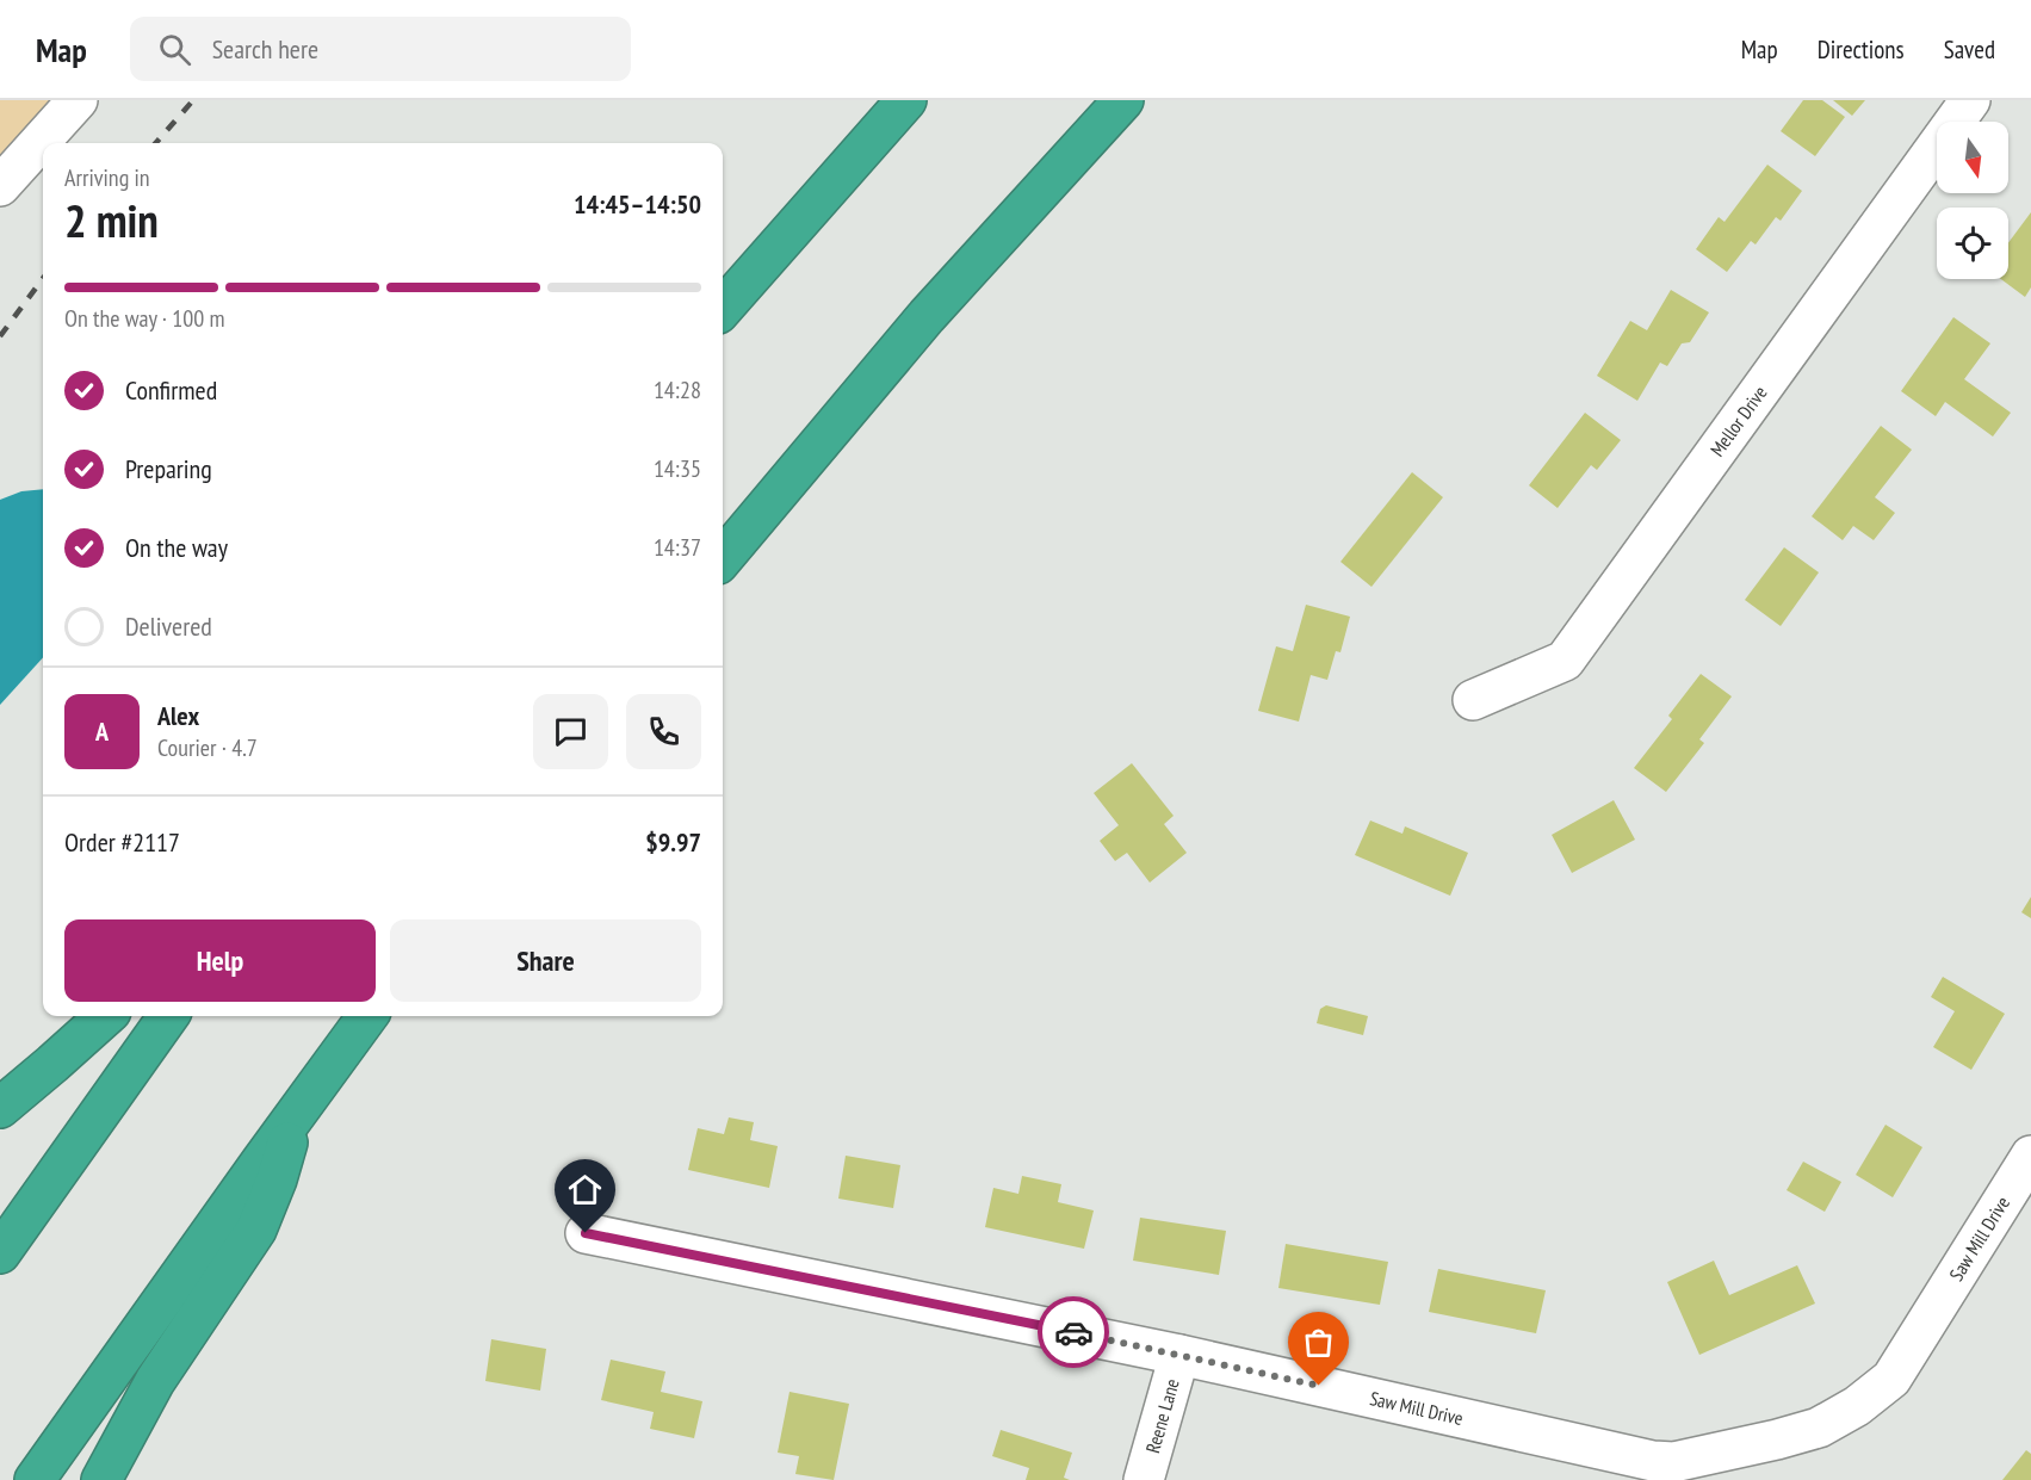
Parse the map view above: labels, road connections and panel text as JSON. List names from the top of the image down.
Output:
{
  "streets": {
    "street": ["Mellor Drive", "Saw Mill Drive", "Reene Lane"]
  },
  "crossings": [
    ["Saw Mill Drive", "Reene Lane"]
  ],
  "north": "bottom",
  "page": {
    "header": "Map",
    "search": "Search here",
    "nav": ["Map", "Directions", "Saved"],
    "heading": ["2 min", "Arriving in", "14:45–14:50"],
    "panel": [
      "Alex",
      "Courier · 4.7",
      "Order #2117",
      "$9.97"
    ],
    "bar": "On the way · 100 m",
    "list": [
      ["Confirmed", "14:28"],
      ["Preparing", "14:35"],
      ["On the way", "14:37"],
      "Delivered"
    ],
    "round": "A",
    "buttons": ["Help", "Share"]
  }
}
